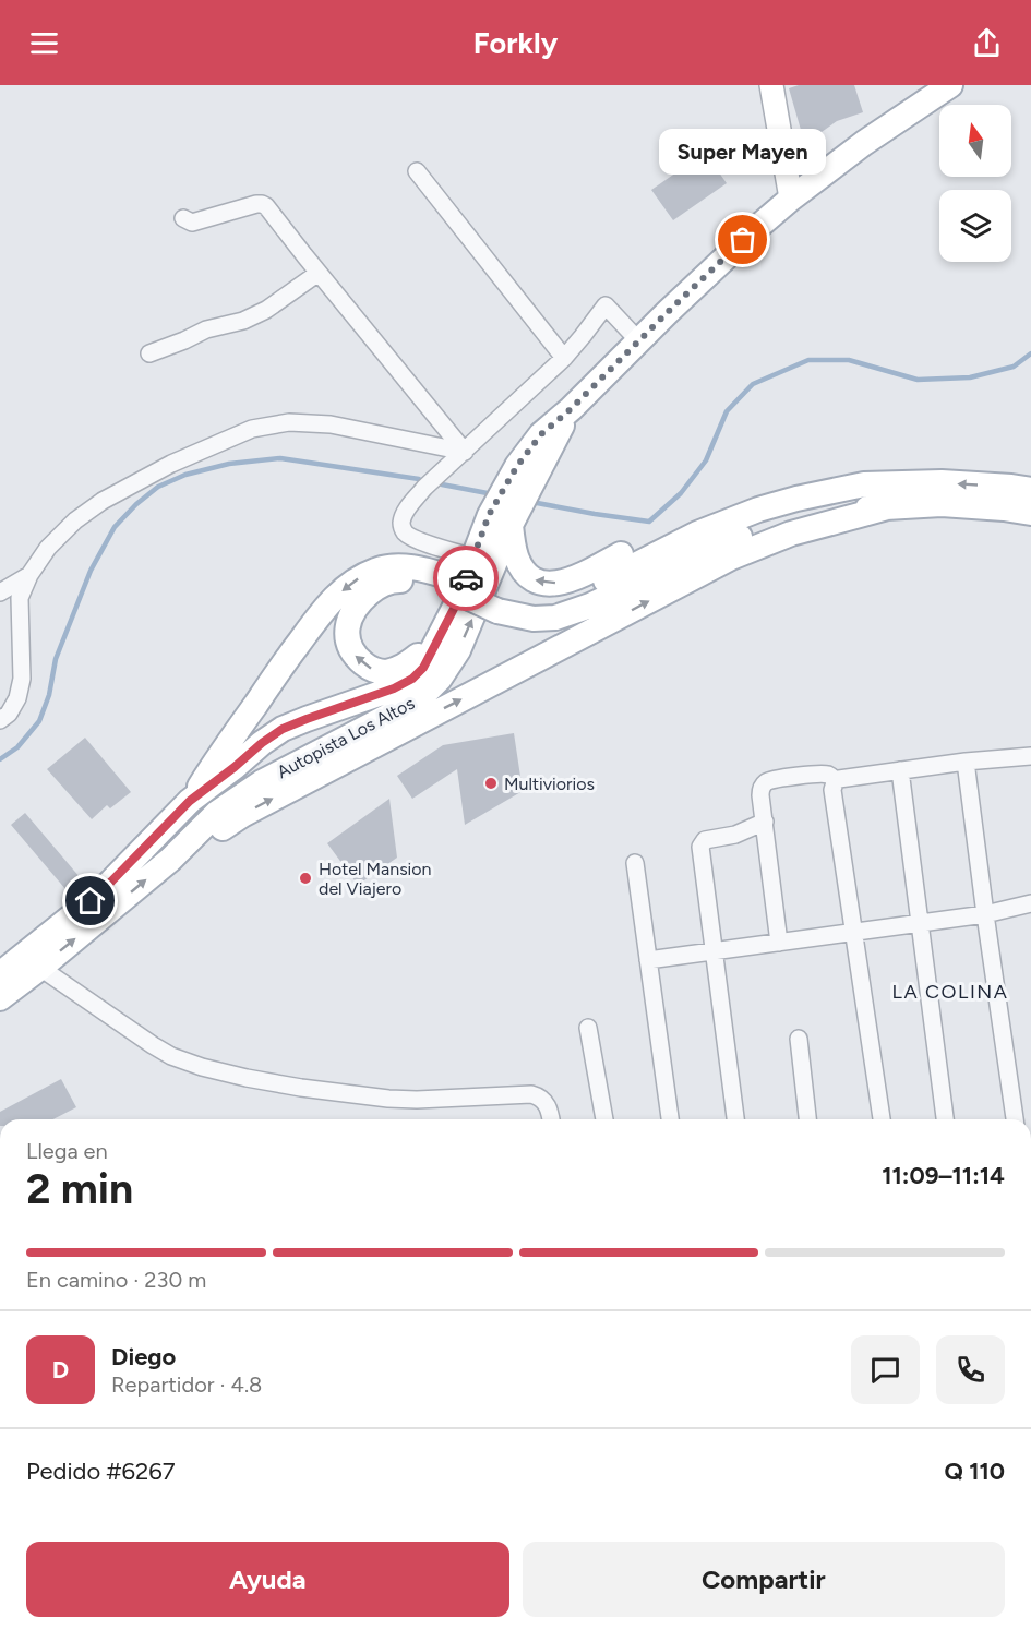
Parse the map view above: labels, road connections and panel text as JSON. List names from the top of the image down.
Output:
{
  "streets": {
    "main road": ["Autopista Los Altos"]
  },
  "districts": ["LA COLINA"],
  "places": ["Super Mayen", "Multiviorios", "Hotel Mansion del Viajero"],
  "north": "top",
  "page": {
    "header": "Forkly",
    "bubble": "Super Mayen",
    "heading": ["2 min", "Llega en", "11:09–11:14"],
    "panel": [
      "Diego",
      "Repartidor · 4.8",
      "Pedido #6267",
      "Q 110"
    ],
    "bar": "En camino · 230 m",
    "round": "D",
    "buttons": ["Ayuda", "Compartir"]
  }
}
